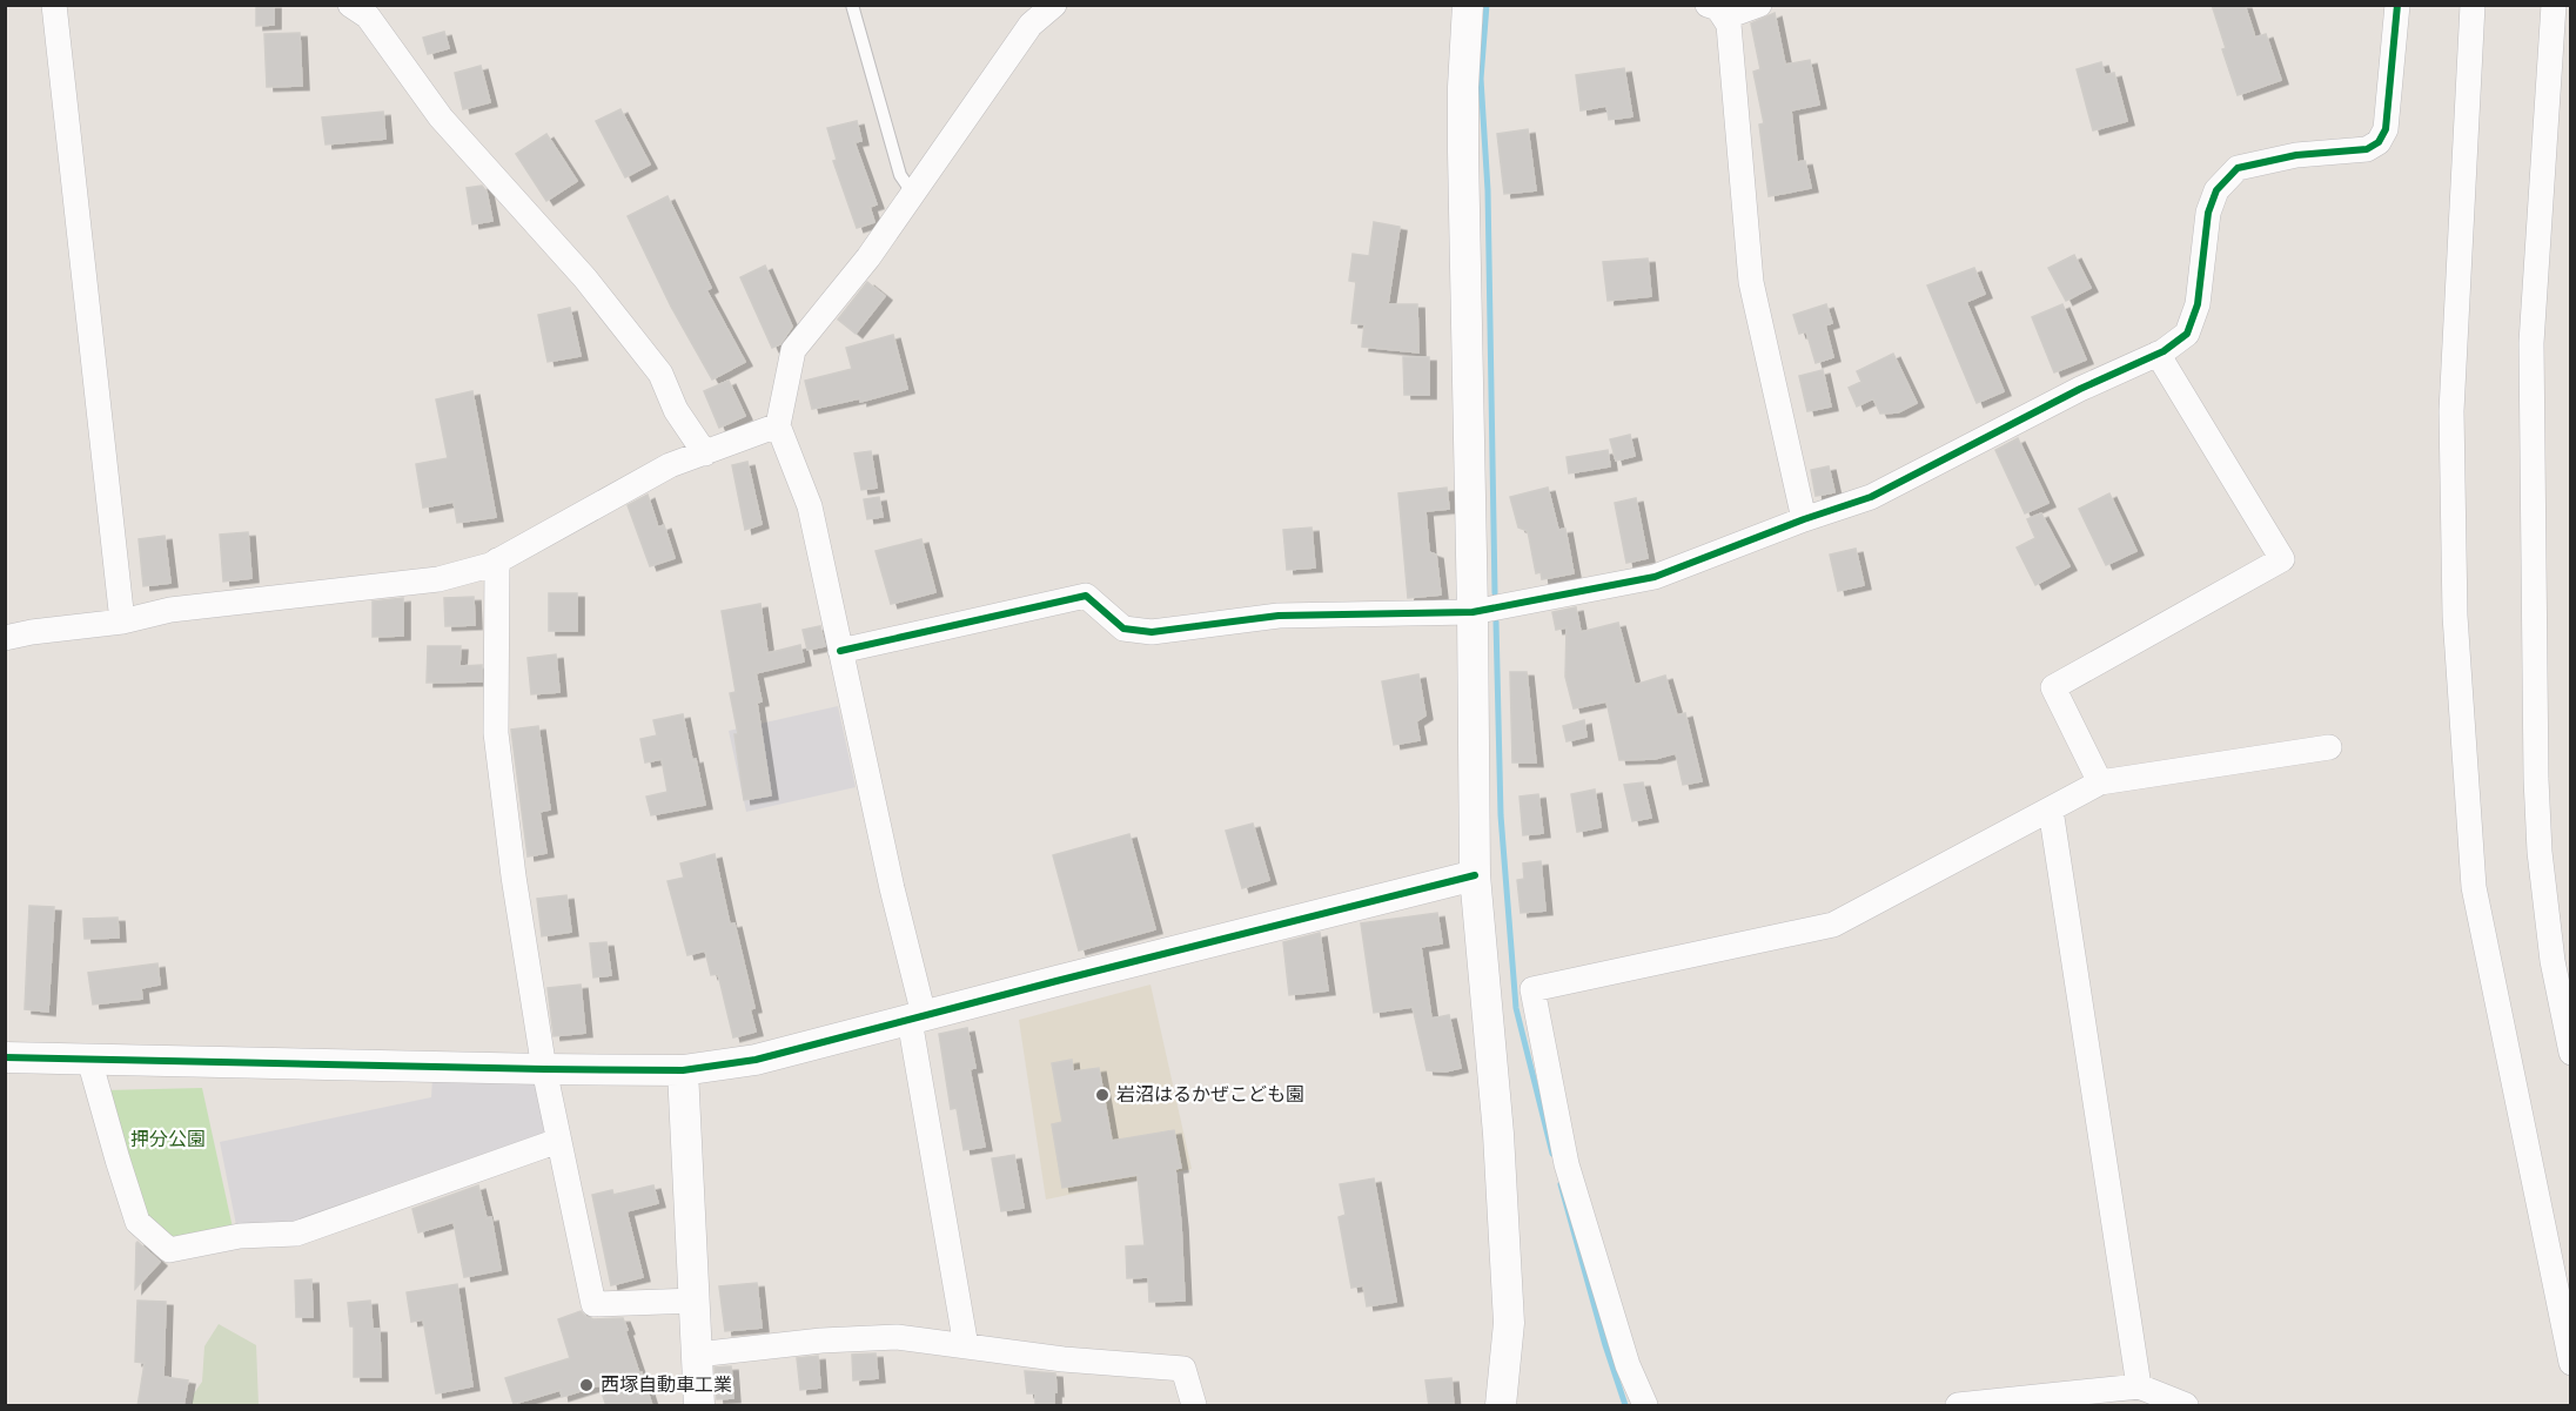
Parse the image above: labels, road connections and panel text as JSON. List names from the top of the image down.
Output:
{
  "parks": ["押分公園"],
  "places": ["岩沼はるかぜこども園", "西塚自動車工業"]
}
